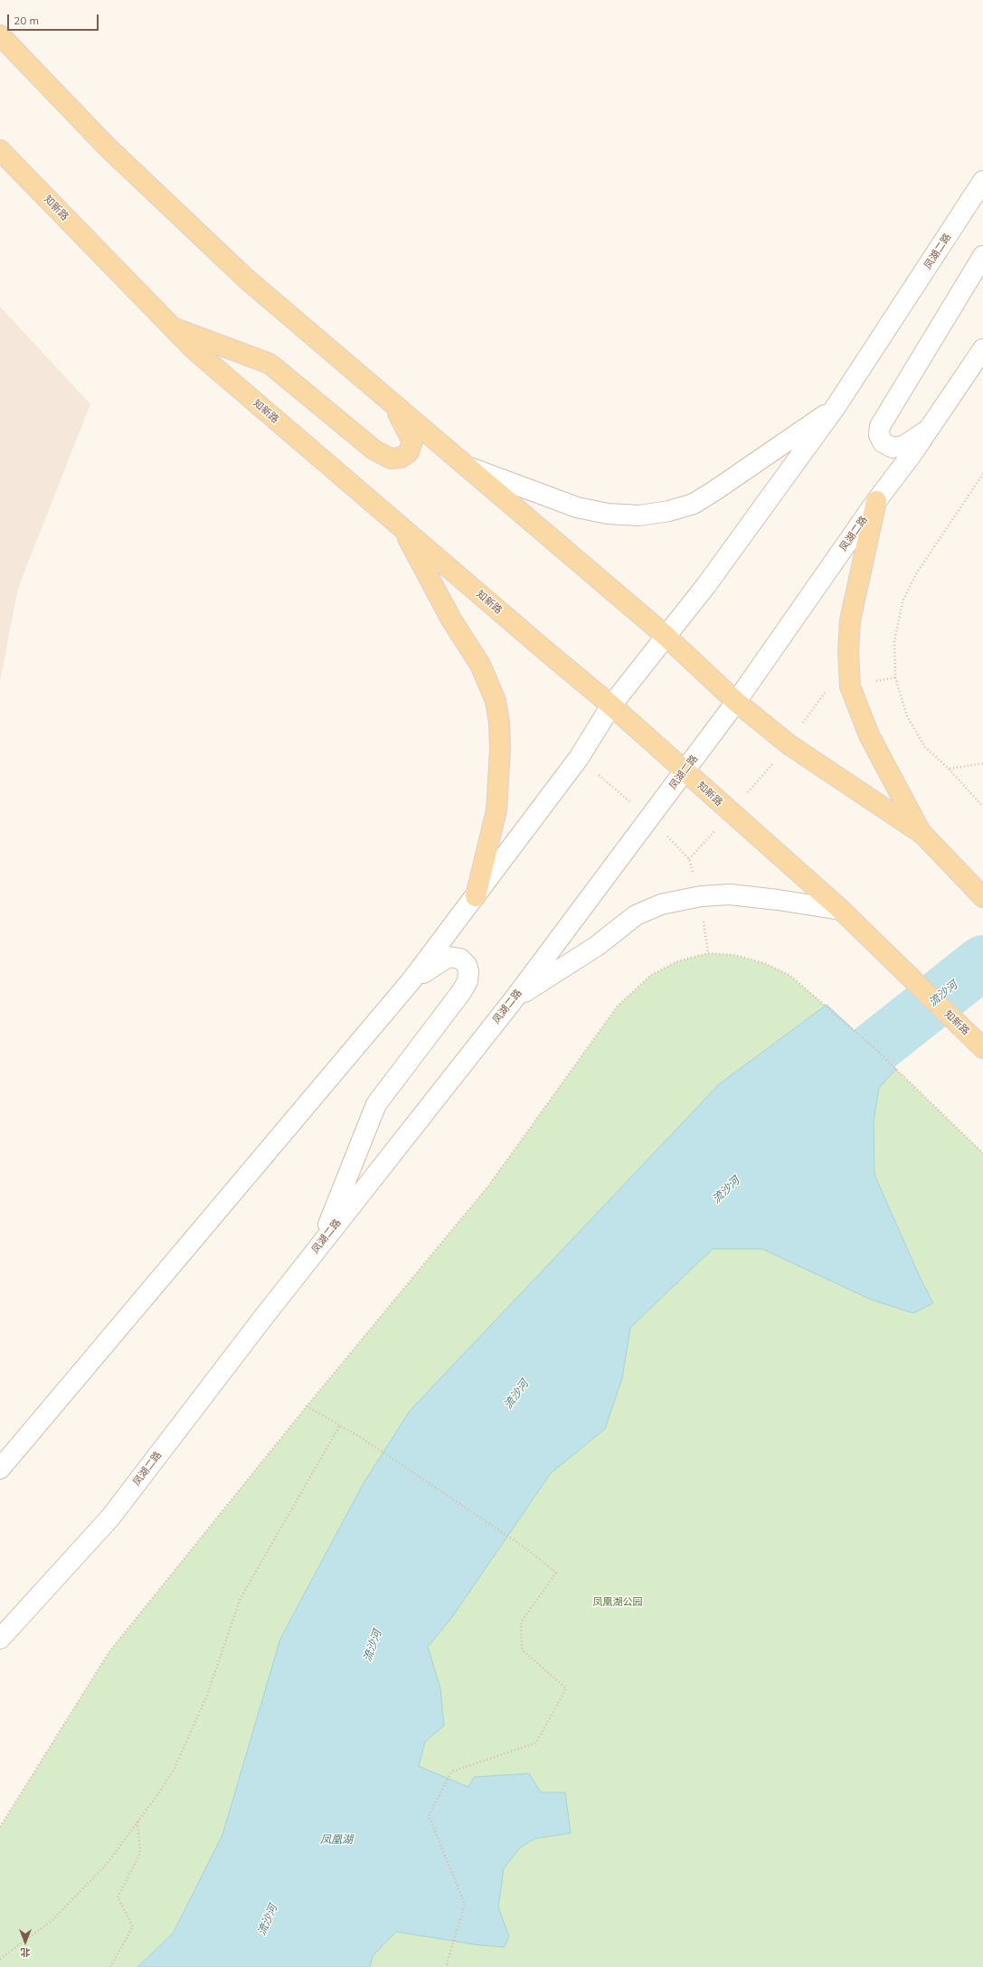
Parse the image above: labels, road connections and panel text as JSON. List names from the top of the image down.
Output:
{
  "streets": {
    "main road": ["知新路"],
    "street": ["凤湖二路"]
  },
  "crossings": [
    ["知新路", "凤湖二路"]
  ],
  "water": ["流沙河", "凤凰湖"],
  "parks": ["凤凰湖公园"],
  "scale_bar": "20 m",
  "north": "bottom"
}
